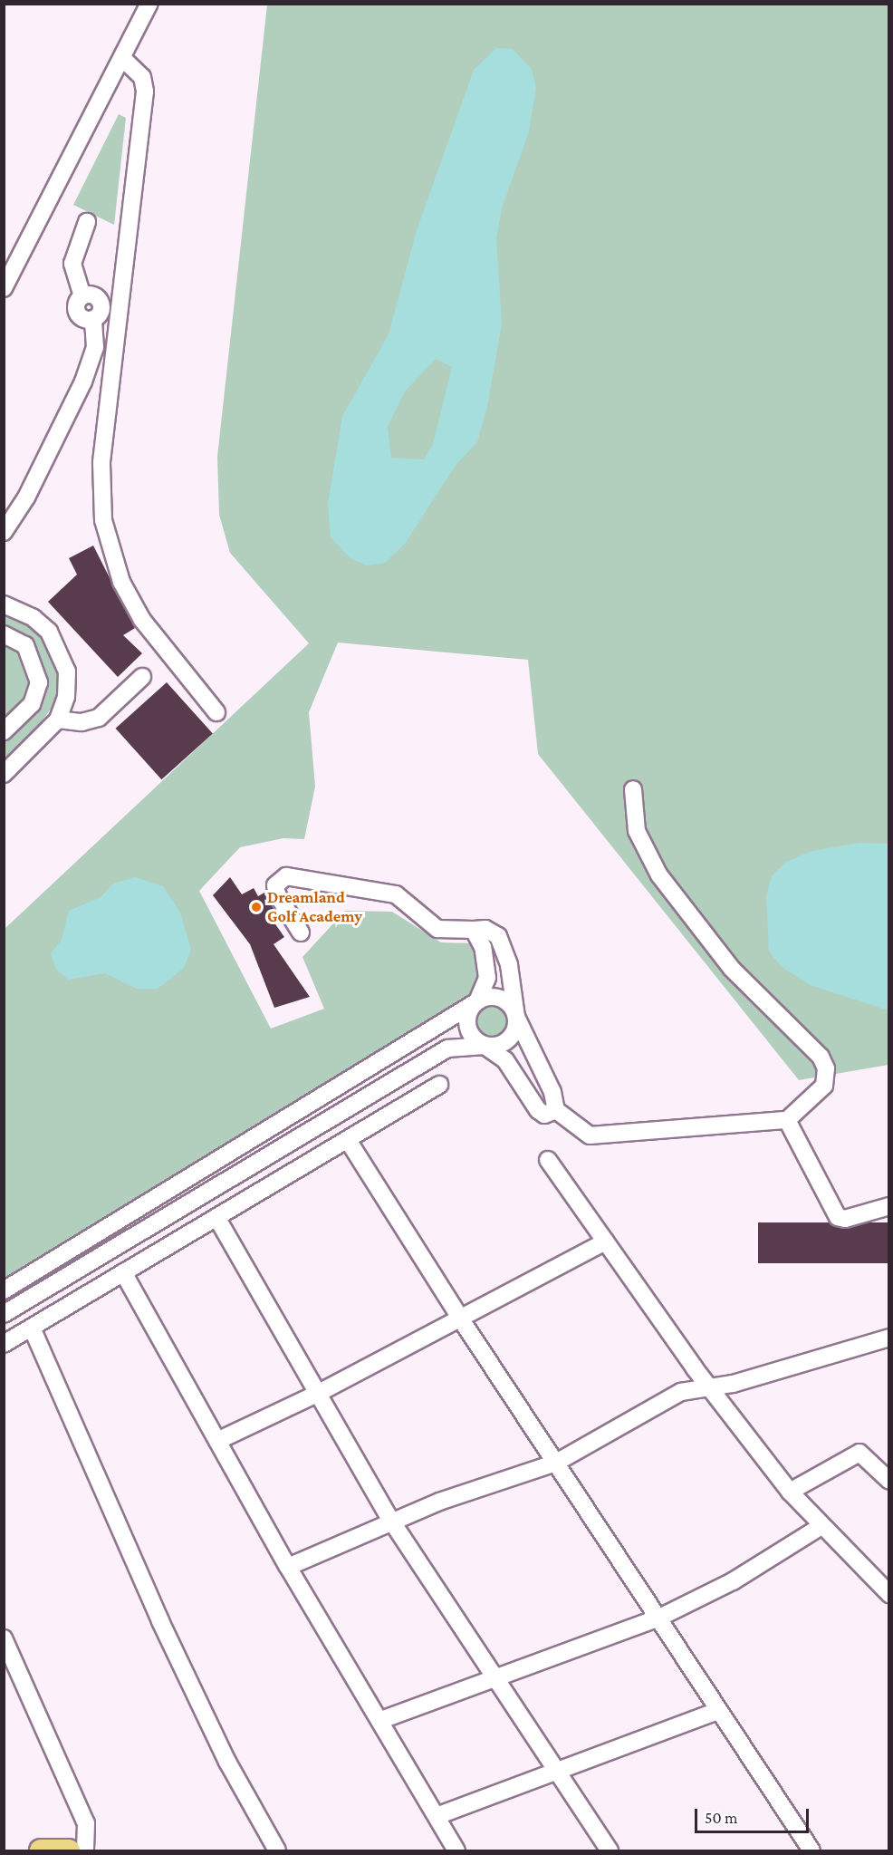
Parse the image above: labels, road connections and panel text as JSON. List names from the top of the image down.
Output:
{
  "places": ["Dreamland Golf Academy"],
  "scale_bar": "50 m"
}
